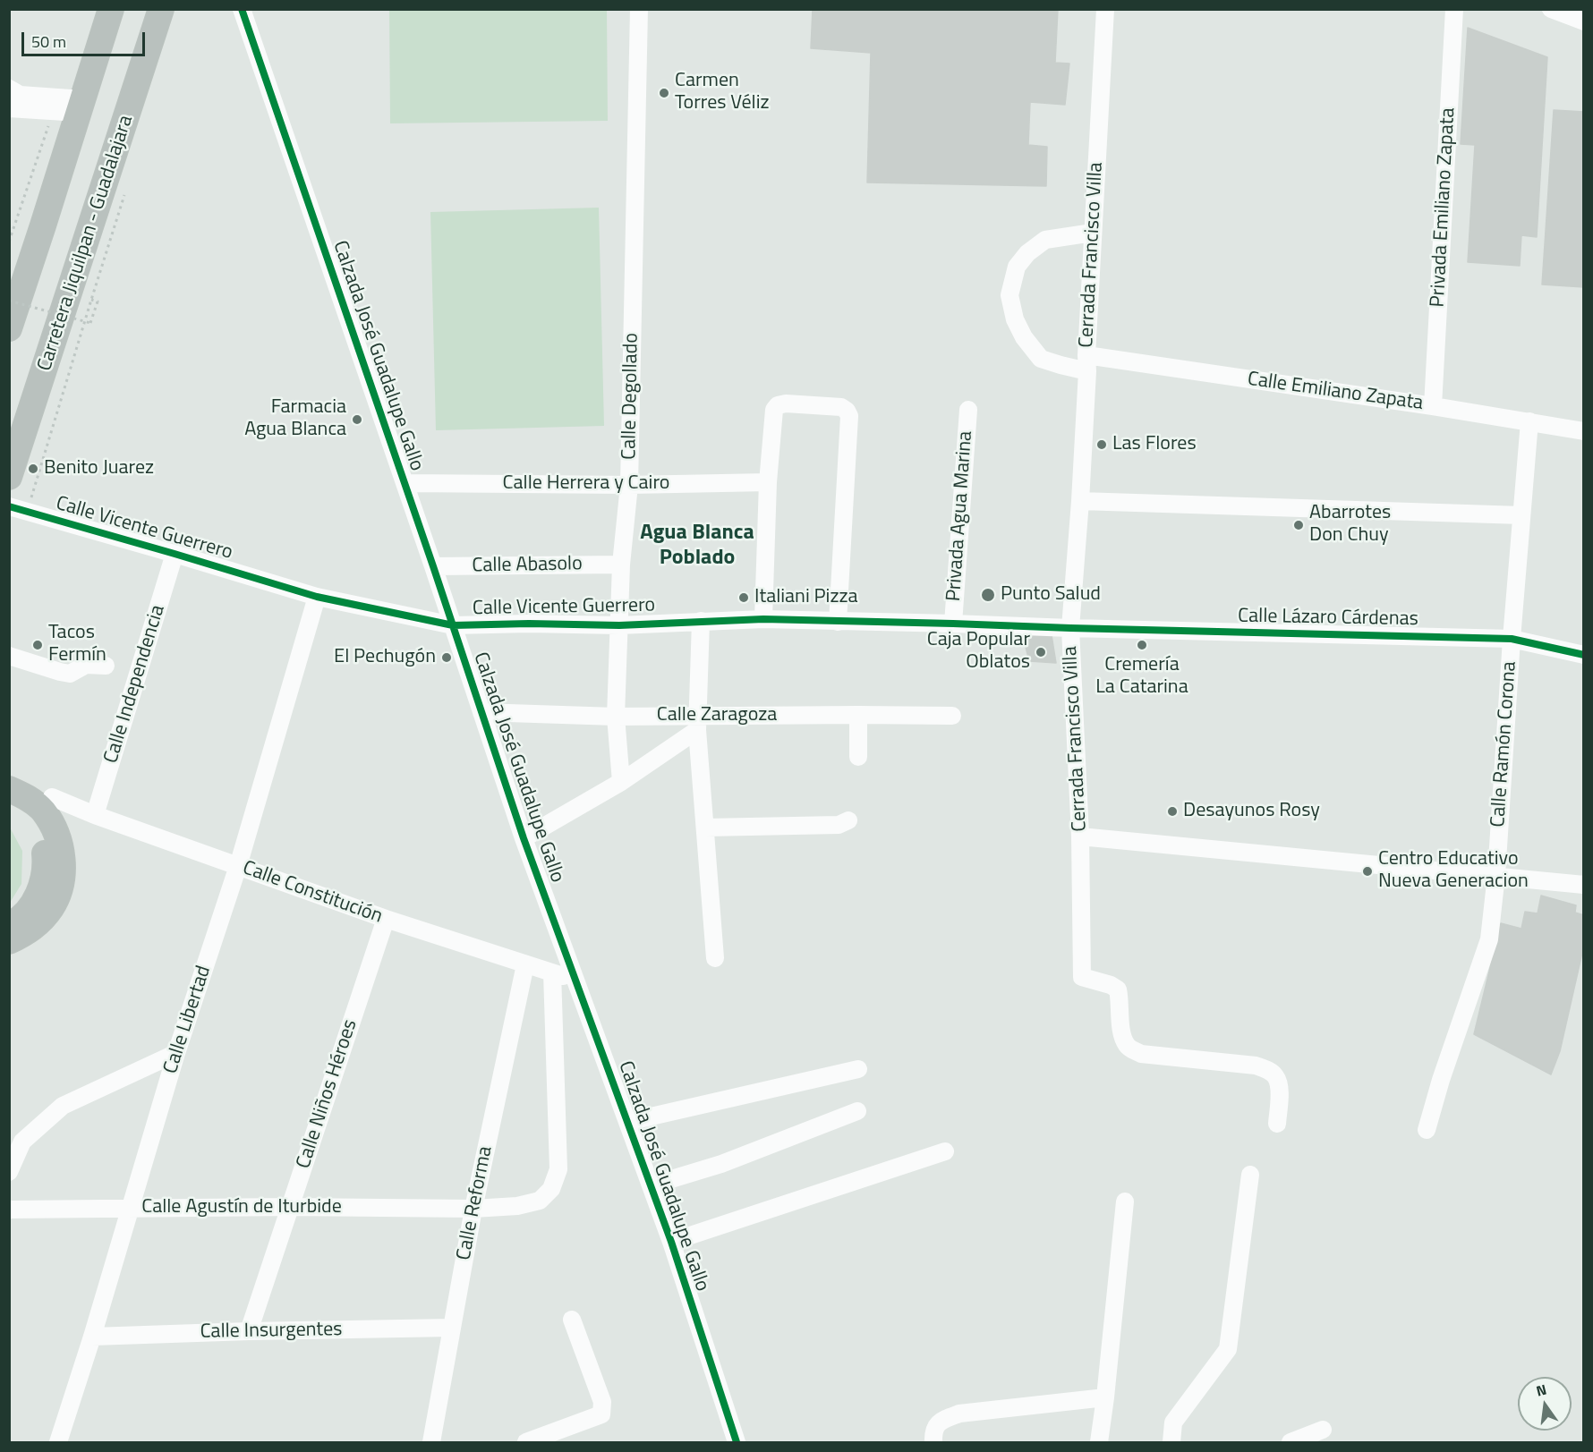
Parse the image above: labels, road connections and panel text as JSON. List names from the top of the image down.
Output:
{
  "streets": {
    "highway": ["Carretera Jiquilpan - Guadalajara"],
    "street": [
      "Privada Emiliano Zapata",
      "Cerrada Francisco Villa",
      "Calzada José Guadalupe Gallo",
      "Calle Emiliano Zapata",
      "Calle Degollado",
      "Calle Herrera y Cairo",
      "Privada Agua Marina",
      "Calle Vicente Guerrero",
      "Calle Abasolo",
      "Calle Lázaro Cárdenas",
      "Calle Independencia",
      "Calle Zaragoza",
      "Calle Ramón Corona",
      "Calle Constitución",
      "Calle Libertad",
      "Calle Niños Héroes",
      "Calle Reforma",
      "Calle Agustín de Iturbide",
      "Calle Insurgentes"
    ]
  },
  "crossings": [
    ["Privada Emiliano Zapata", "Calle Emiliano Zapata"],
    ["Cerrada Francisco Villa", "Calle Emiliano Zapata"],
    ["Cerrada Francisco Villa", "Calle Vicente Guerrero"],
    ["Cerrada Francisco Villa", "Calle Lázaro Cárdenas"],
    ["Calzada José Guadalupe Gallo", "Calle Herrera y Cairo"],
    ["Calzada José Guadalupe Gallo", "Calle Vicente Guerrero"],
    ["Calzada José Guadalupe Gallo", "Calle Abasolo"],
    ["Calzada José Guadalupe Gallo", "Calle Zaragoza"],
    ["Calzada José Guadalupe Gallo", "Calle Constitución"],
    ["Calle Emiliano Zapata", "Calle Ramón Corona"],
    ["Calle Degollado", "Calle Herrera y Cairo"],
    ["Calle Degollado", "Calle Vicente Guerrero"],
    ["Calle Degollado", "Calle Abasolo"],
    ["Calle Degollado", "Calle Zaragoza"],
    ["Privada Agua Marina", "Calle Vicente Guerrero"],
    ["Calle Vicente Guerrero", "Calle Lázaro Cárdenas"],
    ["Calle Vicente Guerrero", "Calle Independencia"],
    ["Calle Vicente Guerrero", "Calle Libertad"],
    ["Calle Lázaro Cárdenas", "Calle Ramón Corona"],
    ["Calle Independencia", "Calle Constitución"],
    ["Calle Constitución", "Calle Libertad"],
    ["Calle Constitución", "Calle Niños Héroes"],
    ["Calle Constitución", "Calle Reforma"],
    ["Calle Constitución", "Calle Agustín de Iturbide"],
    ["Calle Libertad", "Calle Agustín de Iturbide"],
    ["Calle Libertad", "Calle Insurgentes"],
    ["Calle Niños Héroes", "Calle Agustín de Iturbide"],
    ["Calle Niños Héroes", "Calle Insurgentes"],
    ["Calle Reforma", "Calle Agustín de Iturbide"],
    ["Calle Reforma", "Calle Insurgentes"]
  ],
  "districts": ["Agua Blanca Poblado"],
  "places": [
    "Carmen Torres Véliz",
    "Farmacia Agua Blanca",
    "Las Flores",
    "Benito Juarez",
    "Abarrotes Don Chuy",
    "Punto Salud",
    "Italiani Pizza",
    "Tacos Fermín",
    "Cremería La Catarina",
    "Caja Popular Oblatos",
    "El Pechugón",
    "Desayunos Rosy",
    "Centro Educativo Nueva Generacion"
  ],
  "scale_bar": "50 m",
  "north": "top"
}
